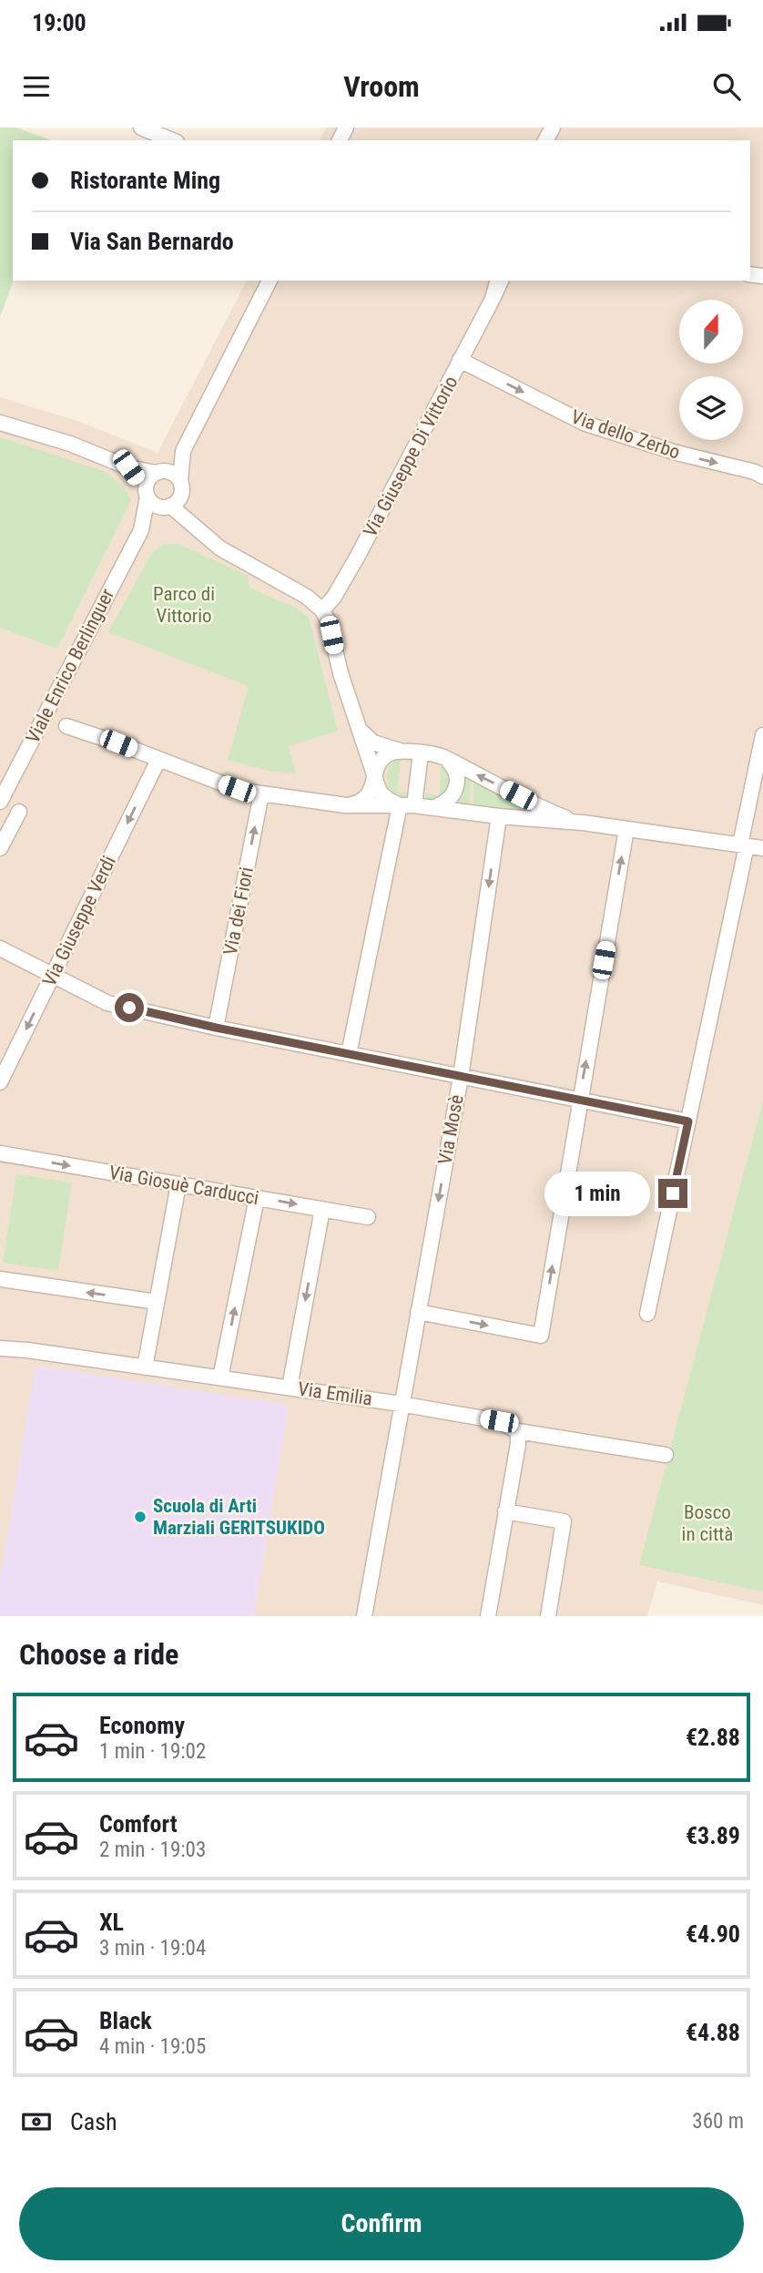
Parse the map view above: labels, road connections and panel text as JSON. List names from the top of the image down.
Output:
{
  "streets": {
    "street": [
      "Via dello Zerbo",
      "Via Giuseppe Di Vittorio",
      "Viale Enrico Berlinguer",
      "Via dei Fiori",
      "Via Giuseppe Verdi",
      "Via Mosè",
      "Via Giosuè Carducci",
      "Via Emilia"
    ]
  },
  "crossings": [
    ["Via dello Zerbo", "Via Giuseppe Di Vittorio"],
    ["Via Mosè", "Via Emilia"]
  ],
  "one_way": ["Via dello Zerbo", "Via dei Fiori", "Via Giuseppe Verdi"],
  "parks": ["Parco di Vittorio", "Bosco in città"],
  "places": ["Scuola di Arti Marziali GERITSUKIDO"],
  "north": "top",
  "page": {
    "status": "19:00",
    "header": "Vroom",
    "banner": ["Ristorante Ming", "Via San Bernardo"],
    "bubble": "1 min",
    "heading": "Choose a ride",
    "list": [
      {
        "name": "Economy",
        "note": "1 min · 19:02",
        "value": "€2.88"
      },
      {
        "name": "Comfort",
        "note": "2 min · 19:03",
        "value": "€3.89"
      },
      {
        "name": "XL",
        "note": "3 min · 19:04",
        "value": "€4.90"
      },
      {
        "name": "Black",
        "note": "4 min · 19:05",
        "value": "€4.88"
      }
    ],
    "pay": ["Cash", "360 m"],
    "buttons": "Confirm"
  }
}
